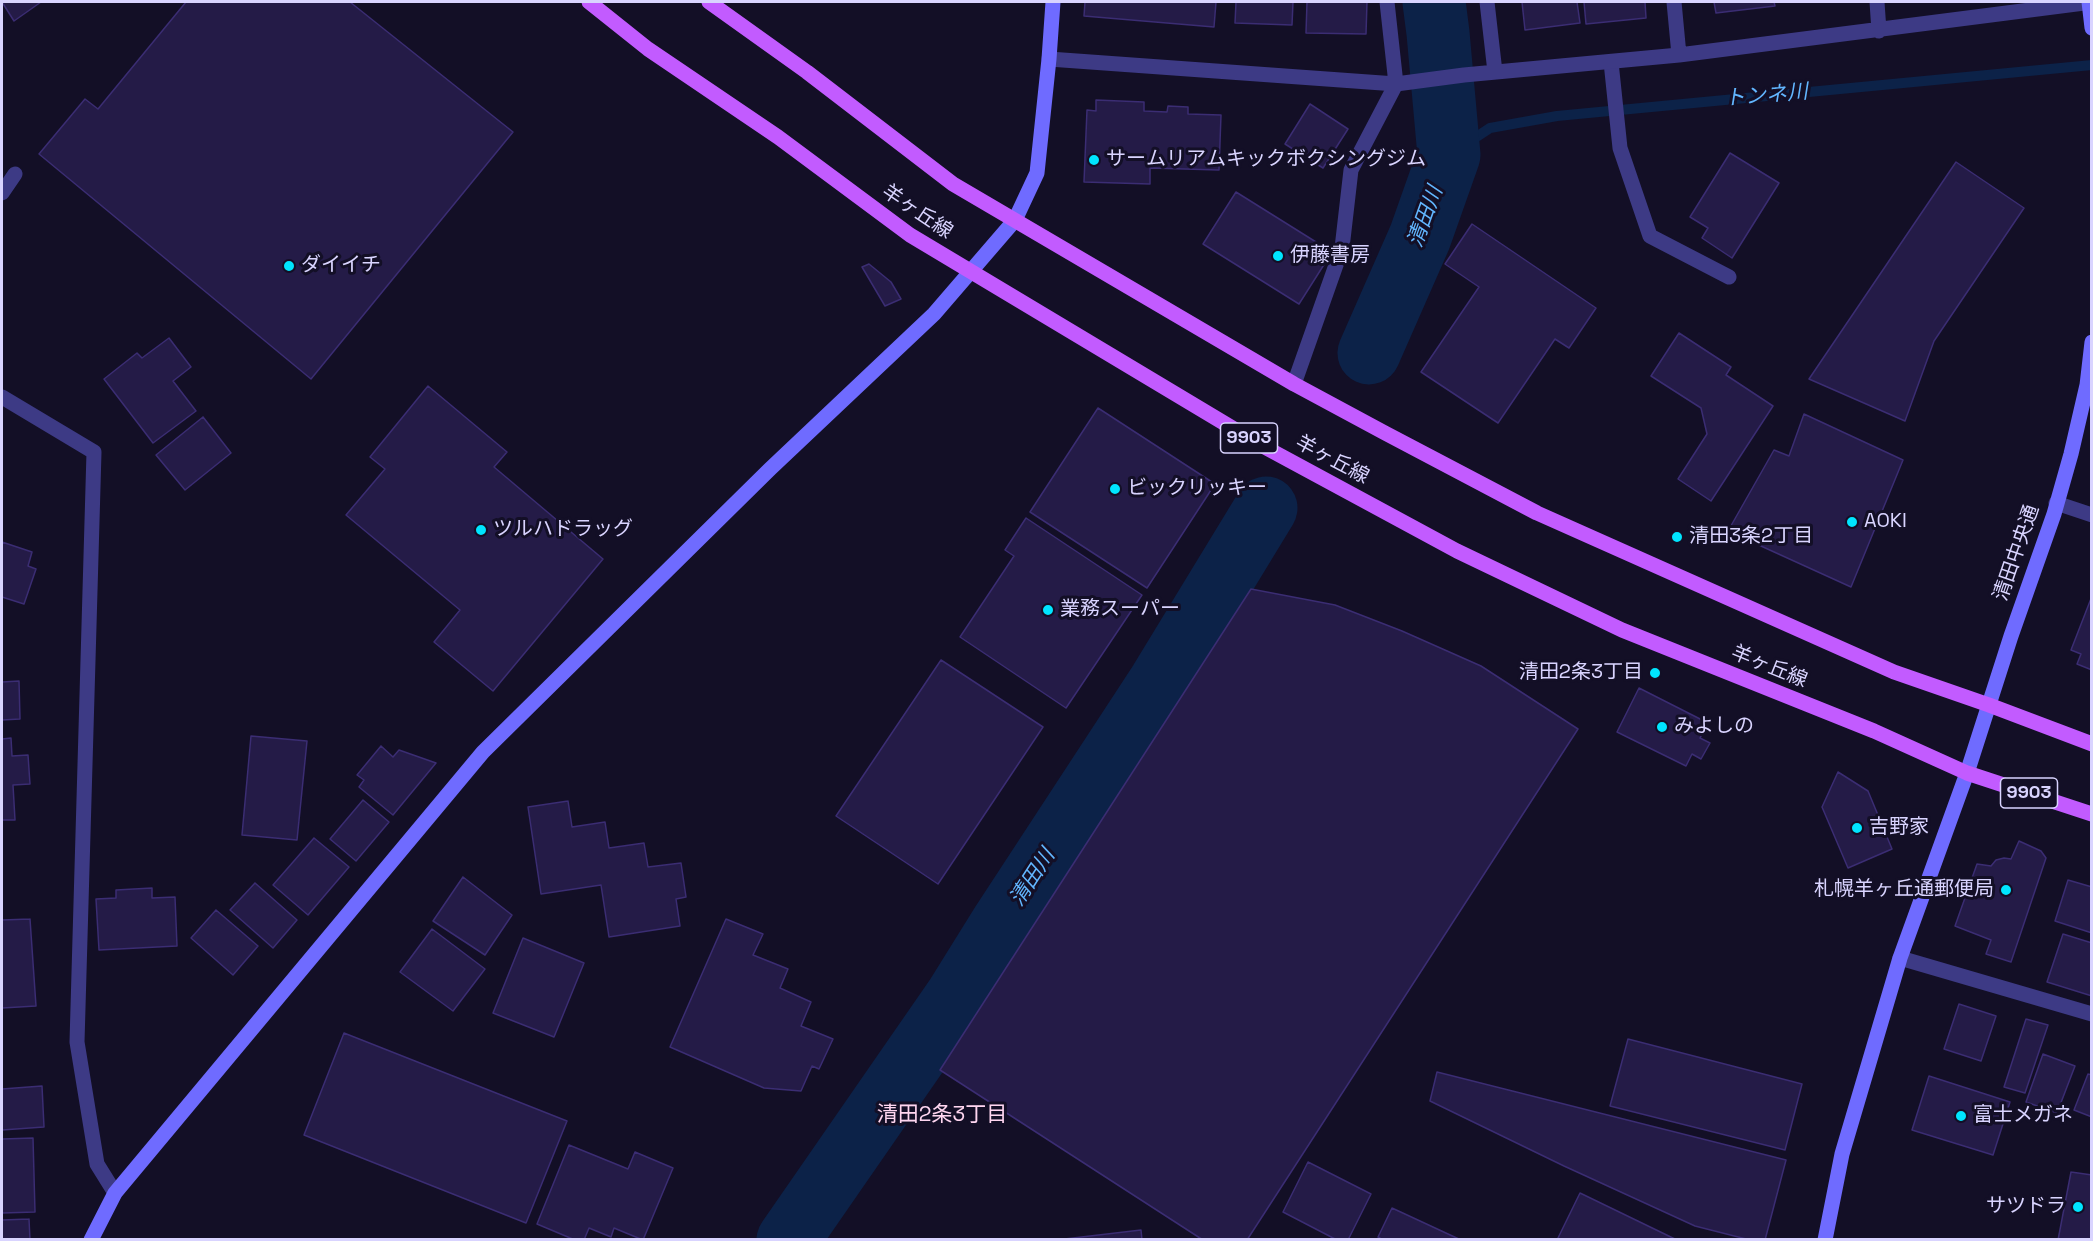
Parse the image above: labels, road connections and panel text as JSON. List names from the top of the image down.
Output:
{
  "streets": {
    "main road": ["羊ヶ丘線", "9903"],
    "street": ["清田中央通"]
  },
  "crossings": [
    ["羊ヶ丘線", "清田中央通"]
  ],
  "districts": ["清田2条3丁目"],
  "water": ["トンネ川", "清田川"],
  "places": [
    "サームリアムキックボクシングジム",
    "伊藤書房",
    "ダイイチ",
    "ビックリッキー",
    "AOKI",
    "ツルハドラッグ",
    "清田3条2丁目",
    "業務スーパー",
    "清田2条3丁目",
    "みよしの",
    "吉野家",
    "札幌羊ヶ丘通郵便局",
    "富士メガネ",
    "サツドラ"
  ]
}
